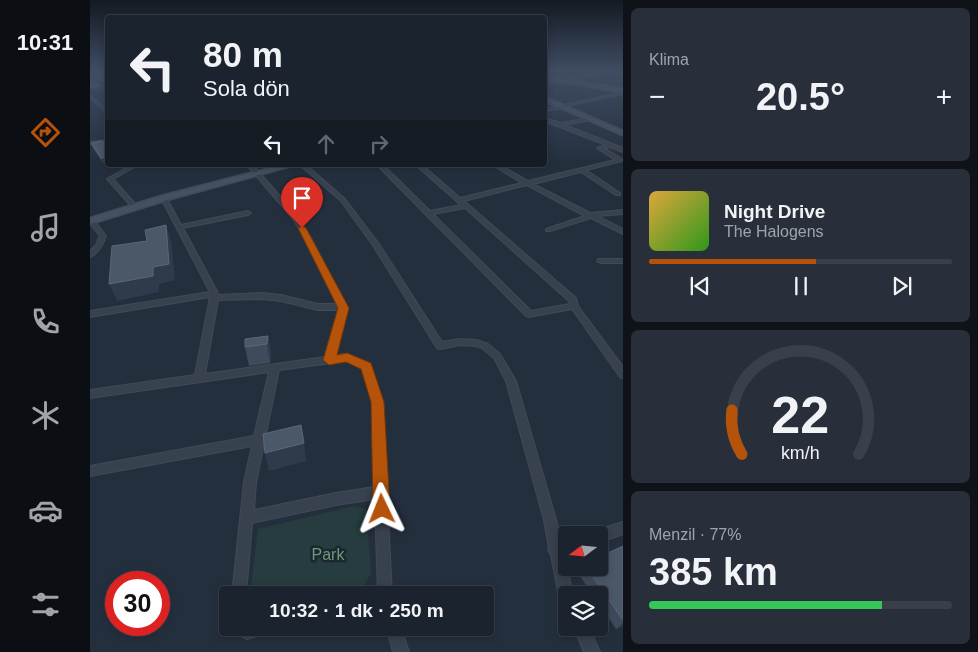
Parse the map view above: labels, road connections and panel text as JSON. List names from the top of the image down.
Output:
{
  "parks": ["Park"],
  "north": "left",
  "page": {
    "tabs": "10:31",
    "tile": [
      "Klima",
      ["Menzil · 77%", "385 km"]
    ],
    "turn": ["80 m", "Sola dön"],
    "heat": ["−", "20.5°", "+"],
    "song": ["Night Drive", "The Halogens"],
    "limit": "30",
    "trip": "10:32 · 1 dk · 250 m",
    "gauge": ["22", "km/h"]
  }
}
